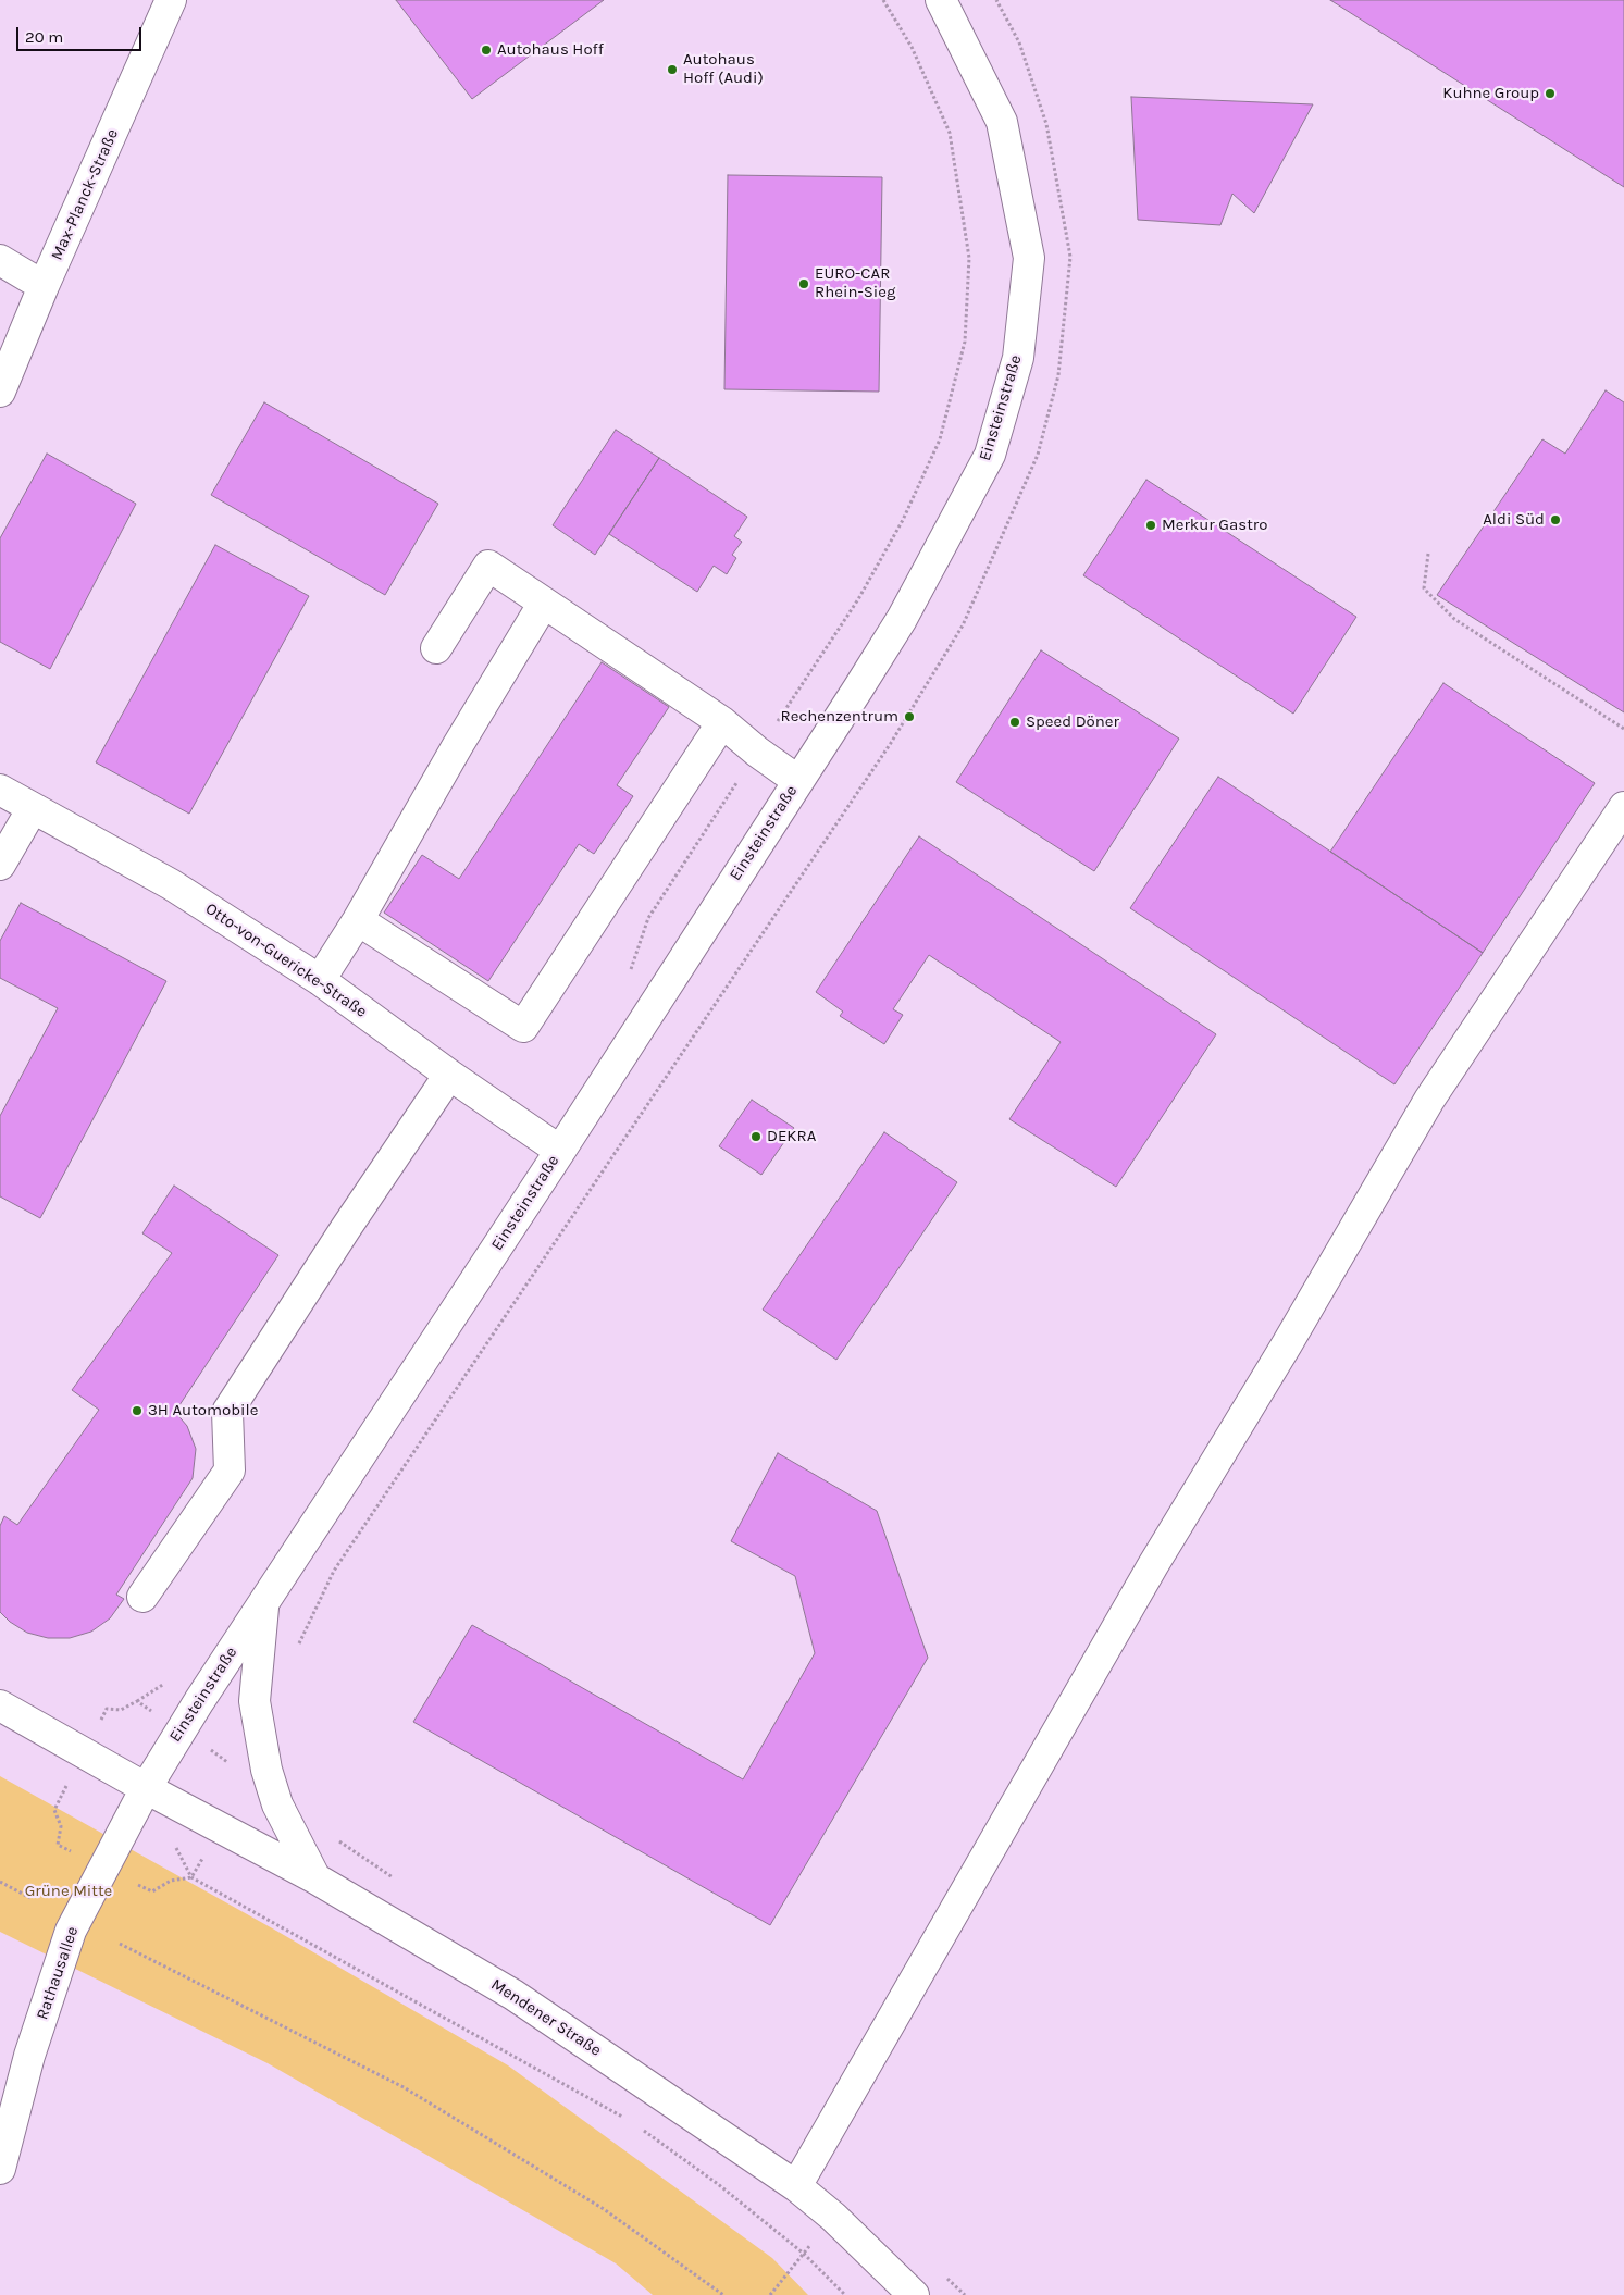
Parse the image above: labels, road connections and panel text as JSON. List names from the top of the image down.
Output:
{
  "streets": {
    "street": [
      "Max-Planck-Straße",
      "Einsteinstraße",
      "Otto-von-Guericke-Straße",
      "Rathausallee",
      "Mendener Straße"
    ]
  },
  "crossings": [
    ["Einsteinstraße", "Otto-von-Guericke-Straße"],
    ["Einsteinstraße", "Rathausallee"],
    ["Einsteinstraße", "Mendener Straße"],
    ["Rathausallee", "Mendener Straße"]
  ],
  "parks": ["Grüne Mitte"],
  "places": [
    "Autohaus Hoff",
    "Autohaus Hoff (Audi)",
    "Kuhne Group",
    "EURO-CAR Rhein-Sieg",
    "Aldi Süd",
    "Merkur Gastro",
    "Rechenzentrum",
    "Speed Döner",
    "DEKRA",
    "3H Automobile"
  ],
  "scale_bar": "20 m"
}
